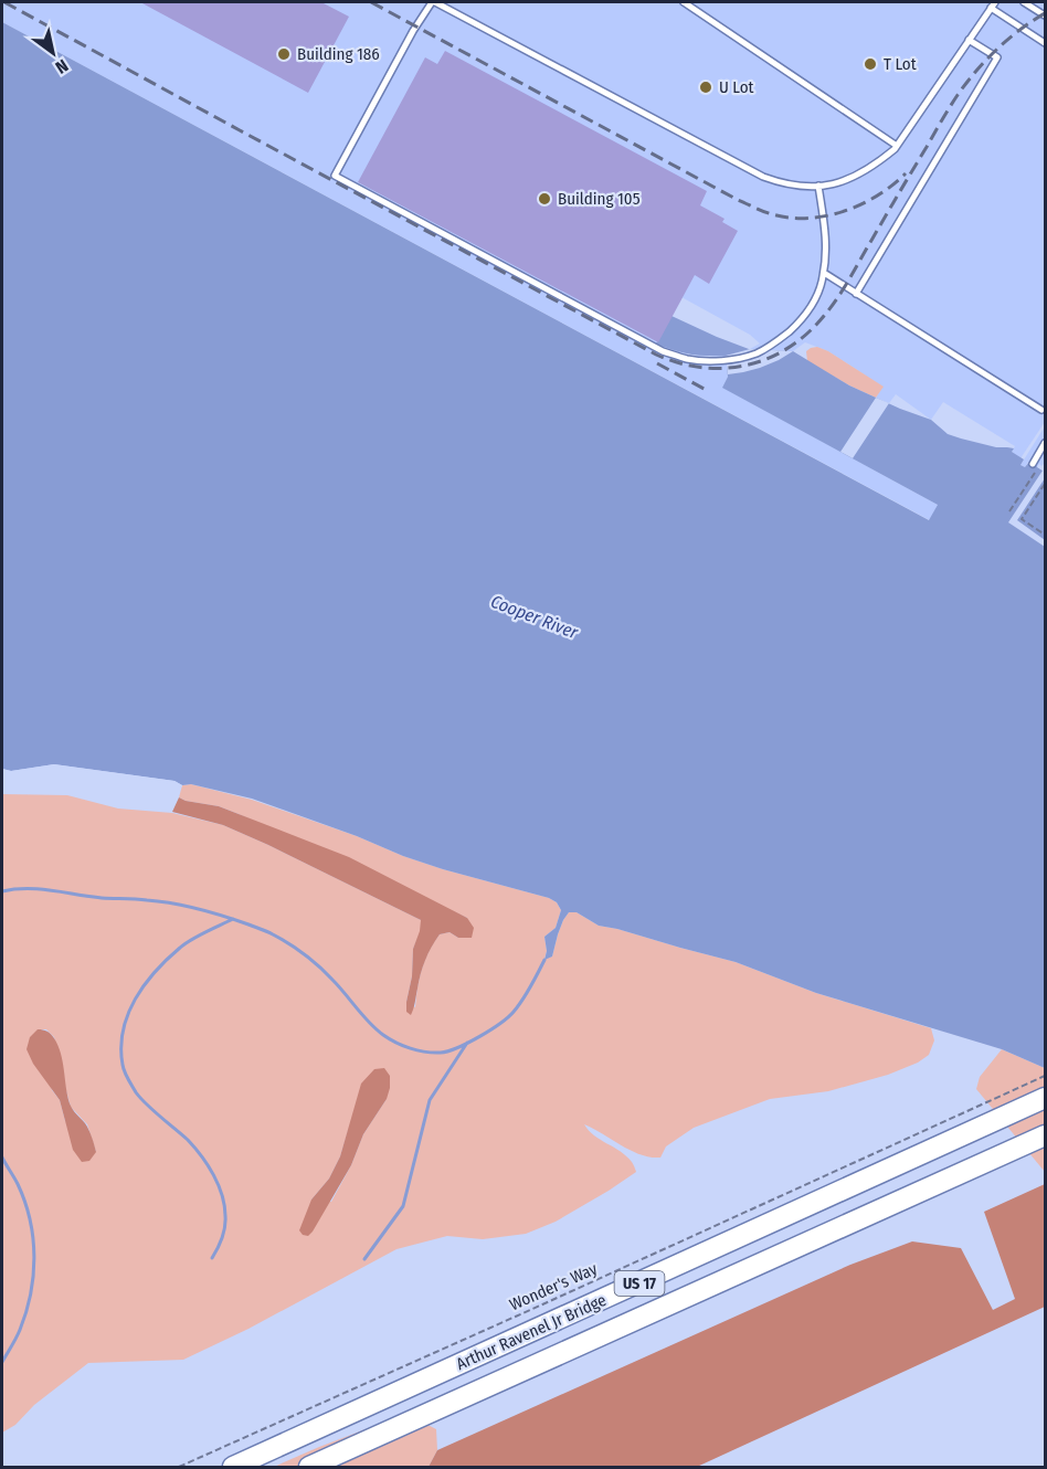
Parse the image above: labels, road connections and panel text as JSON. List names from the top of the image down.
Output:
{
  "streets": {
    "highway": ["US 17", "Arthur Ravenel Jr Bridge"],
    "path": ["Wonder's Way"]
  },
  "water": ["Cooper River"],
  "places": [
    "Building 186",
    "T Lot",
    "U Lot",
    "Building 105"
  ],
  "north": "bottom right"
}
